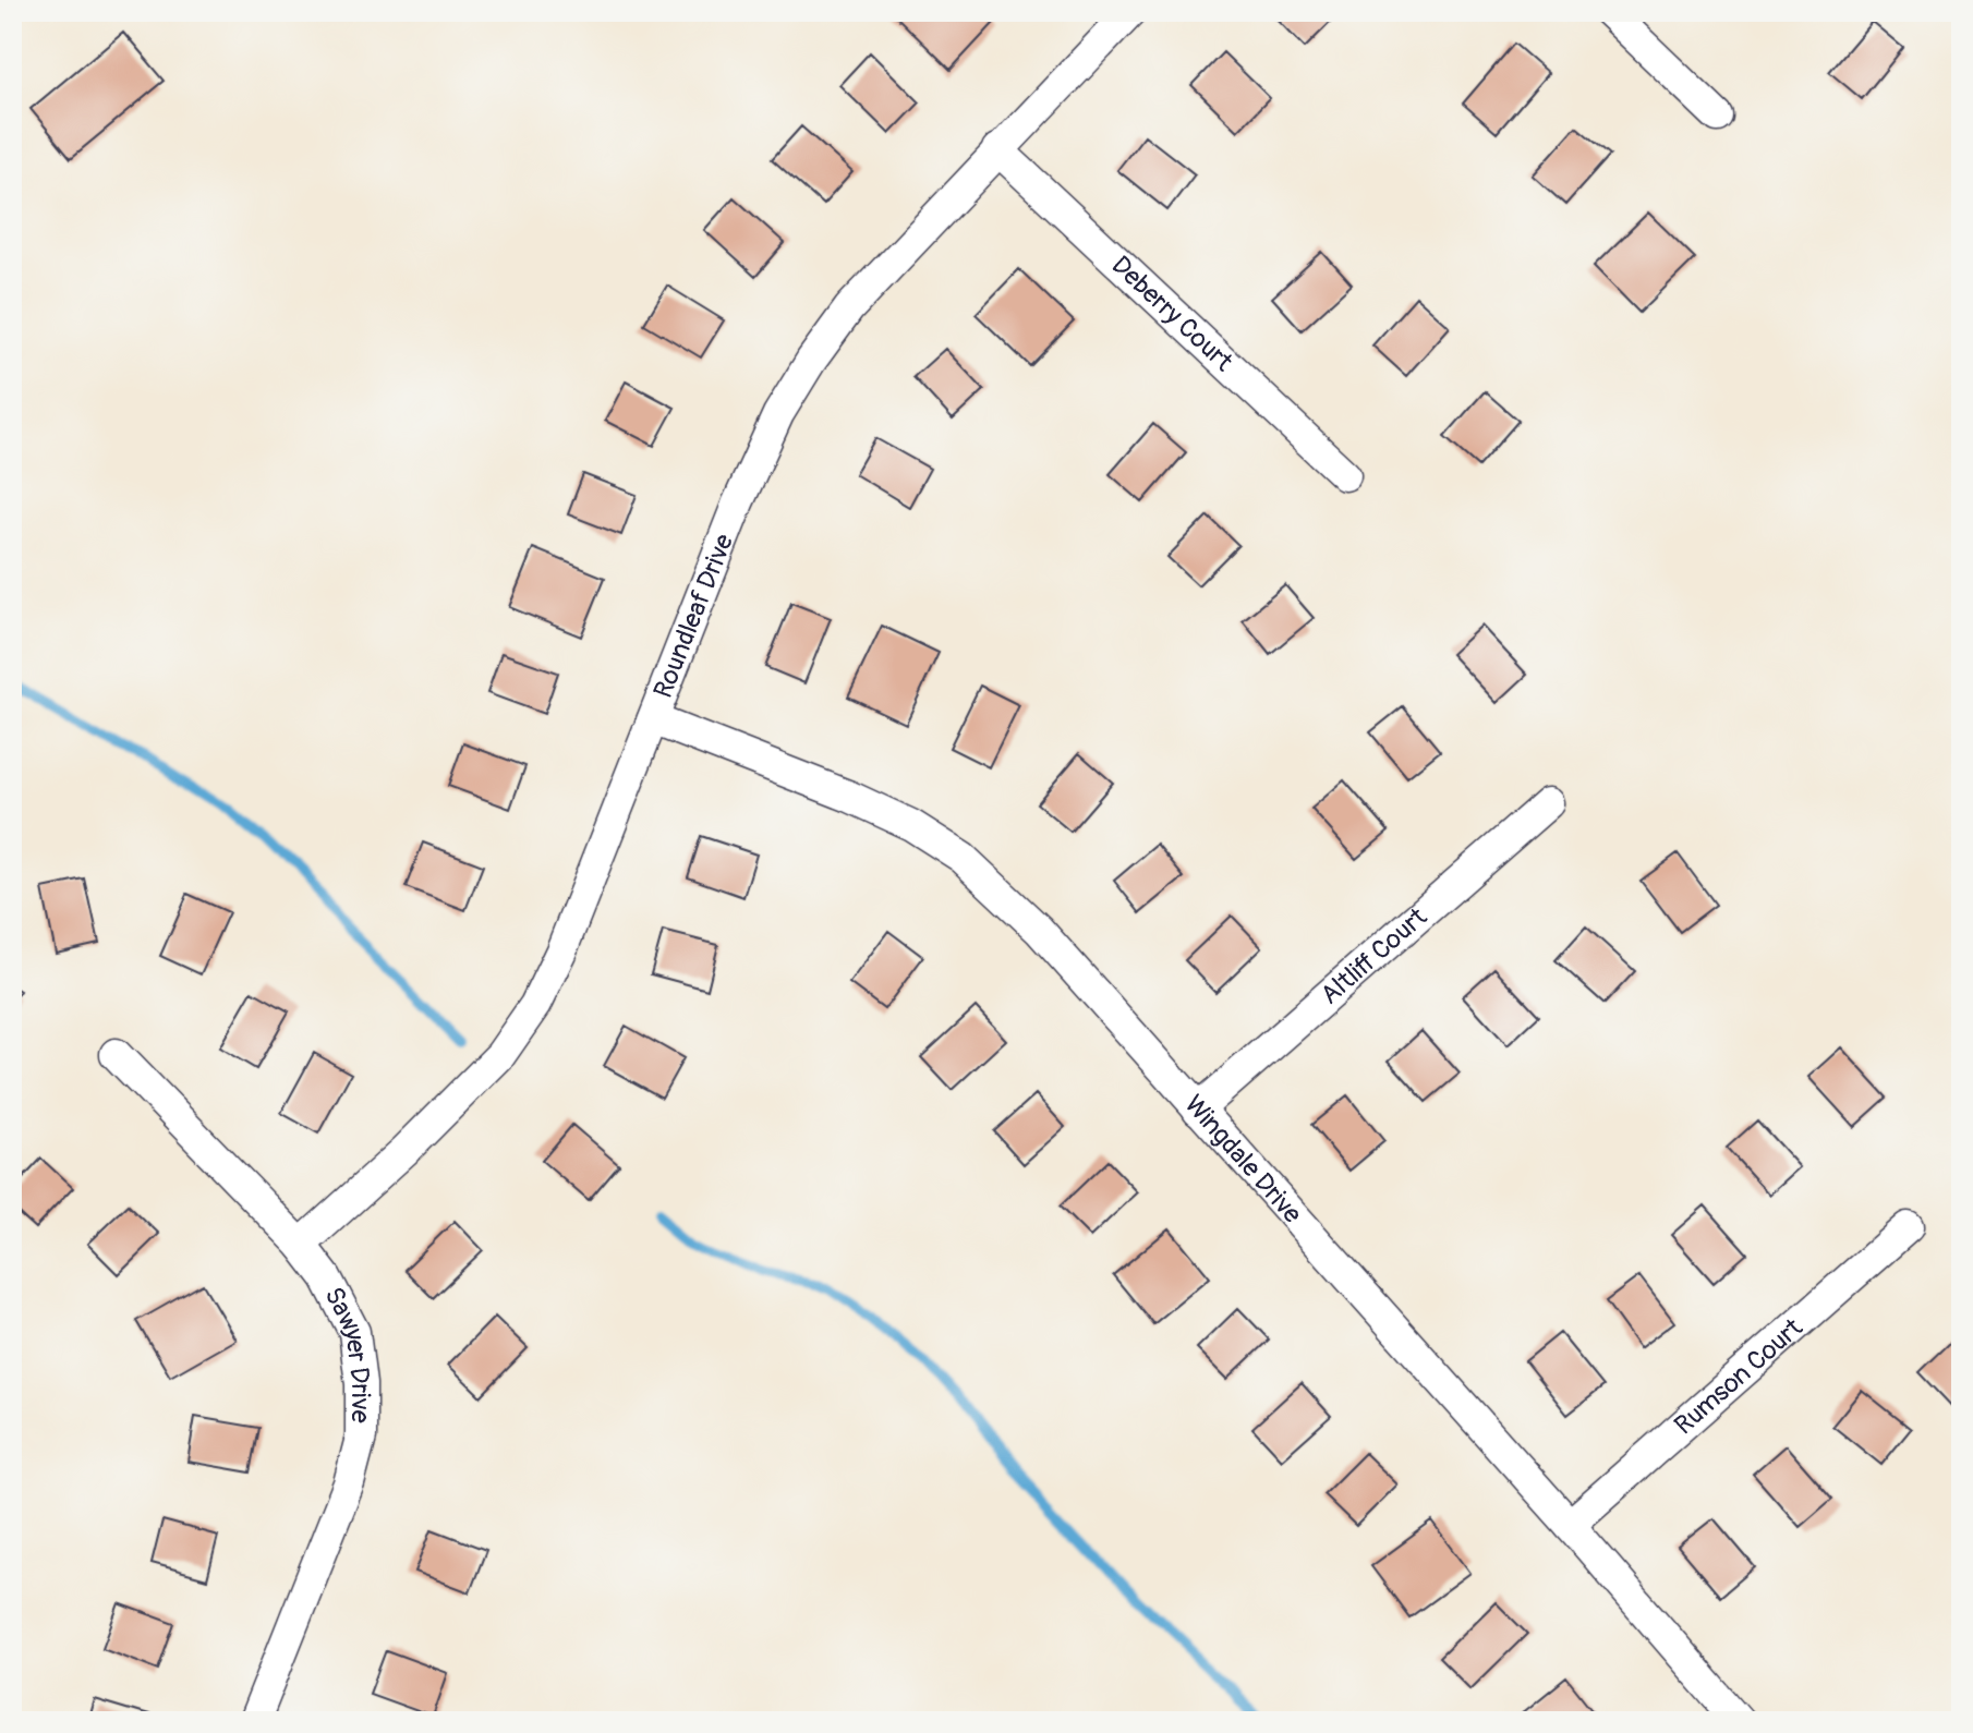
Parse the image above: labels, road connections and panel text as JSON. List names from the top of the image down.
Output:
{
  "streets": {
    "street": [
      "Deberry Court",
      "Roundleaf Drive",
      "Altliff Court",
      "Wingdale Drive",
      "Sawyer Drive",
      "Rumson Court"
    ]
  },
  "crossings": [
    ["Deberry Court", "Roundleaf Drive"],
    ["Roundleaf Drive", "Wingdale Drive"],
    ["Roundleaf Drive", "Sawyer Drive"],
    ["Altliff Court", "Wingdale Drive"],
    ["Wingdale Drive", "Rumson Court"]
  ]
}
